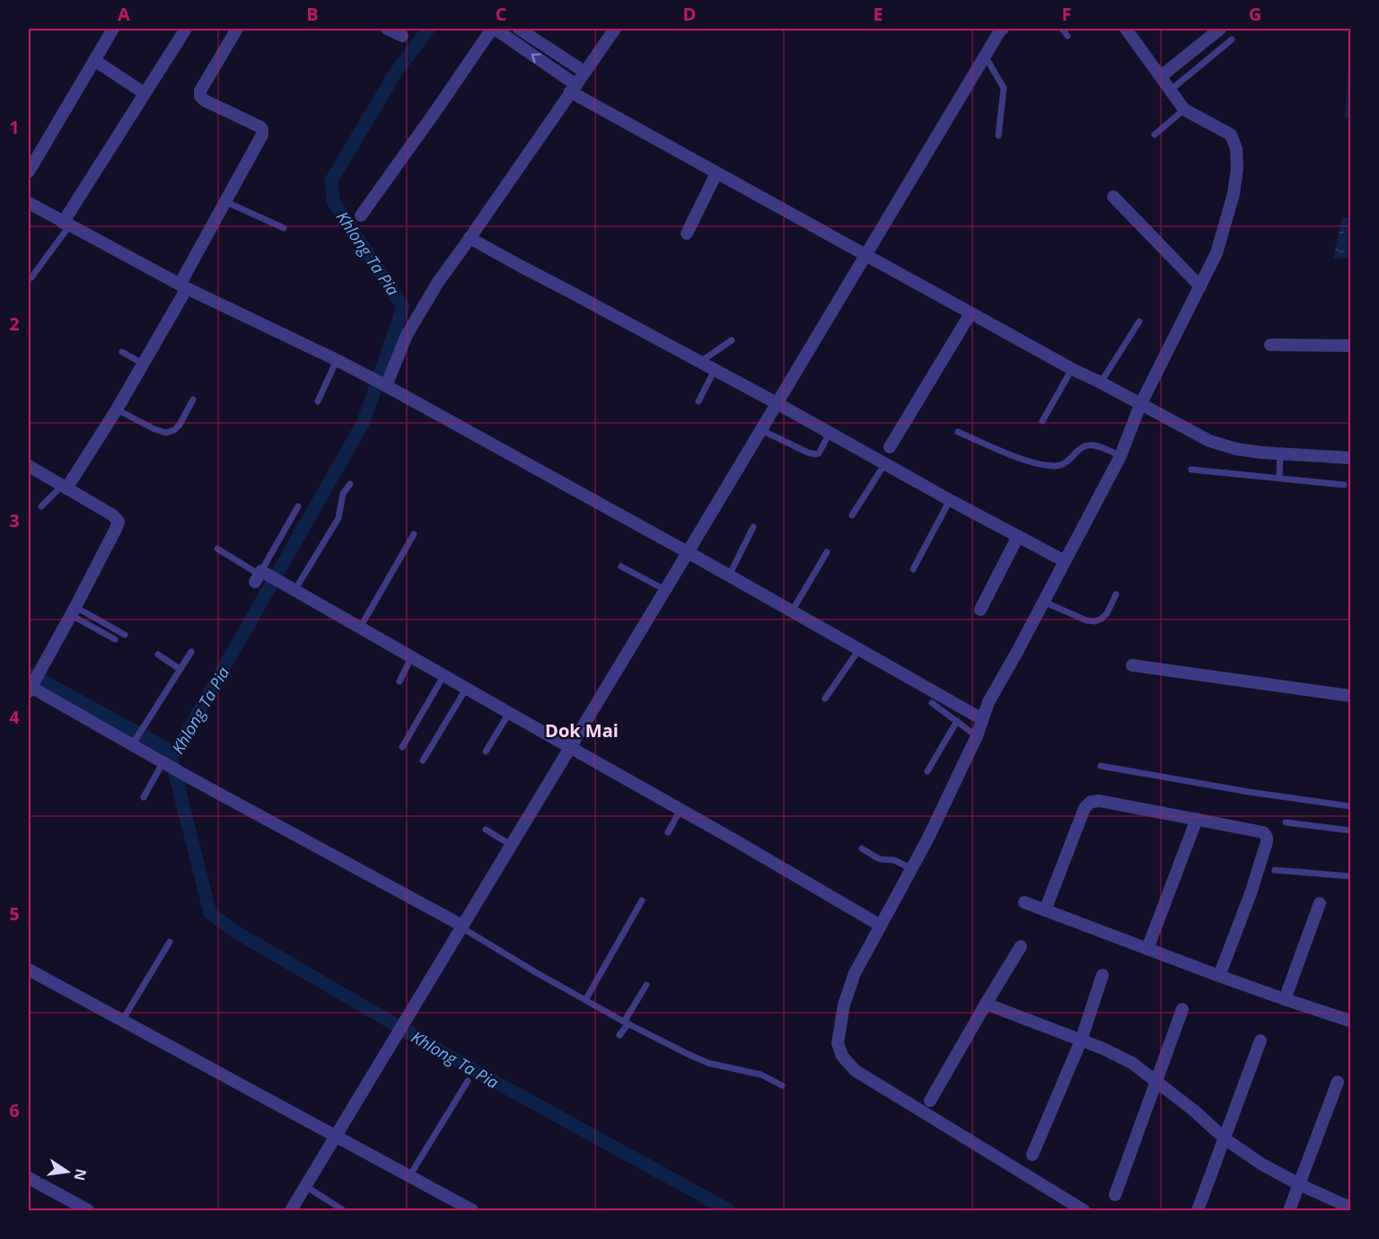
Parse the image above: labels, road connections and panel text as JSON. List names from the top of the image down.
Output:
{
  "districts": ["Dok Mai"],
  "water": ["Khlong Ta Pia"],
  "north": "right",
  "grid": {
    "columns": [
      "A",
      "B",
      "C",
      "D",
      "E",
      "F",
      "G"
    ],
    "rows": [
      "1",
      "2",
      "3",
      "4",
      "5",
      "6"
    ]
  }
}
